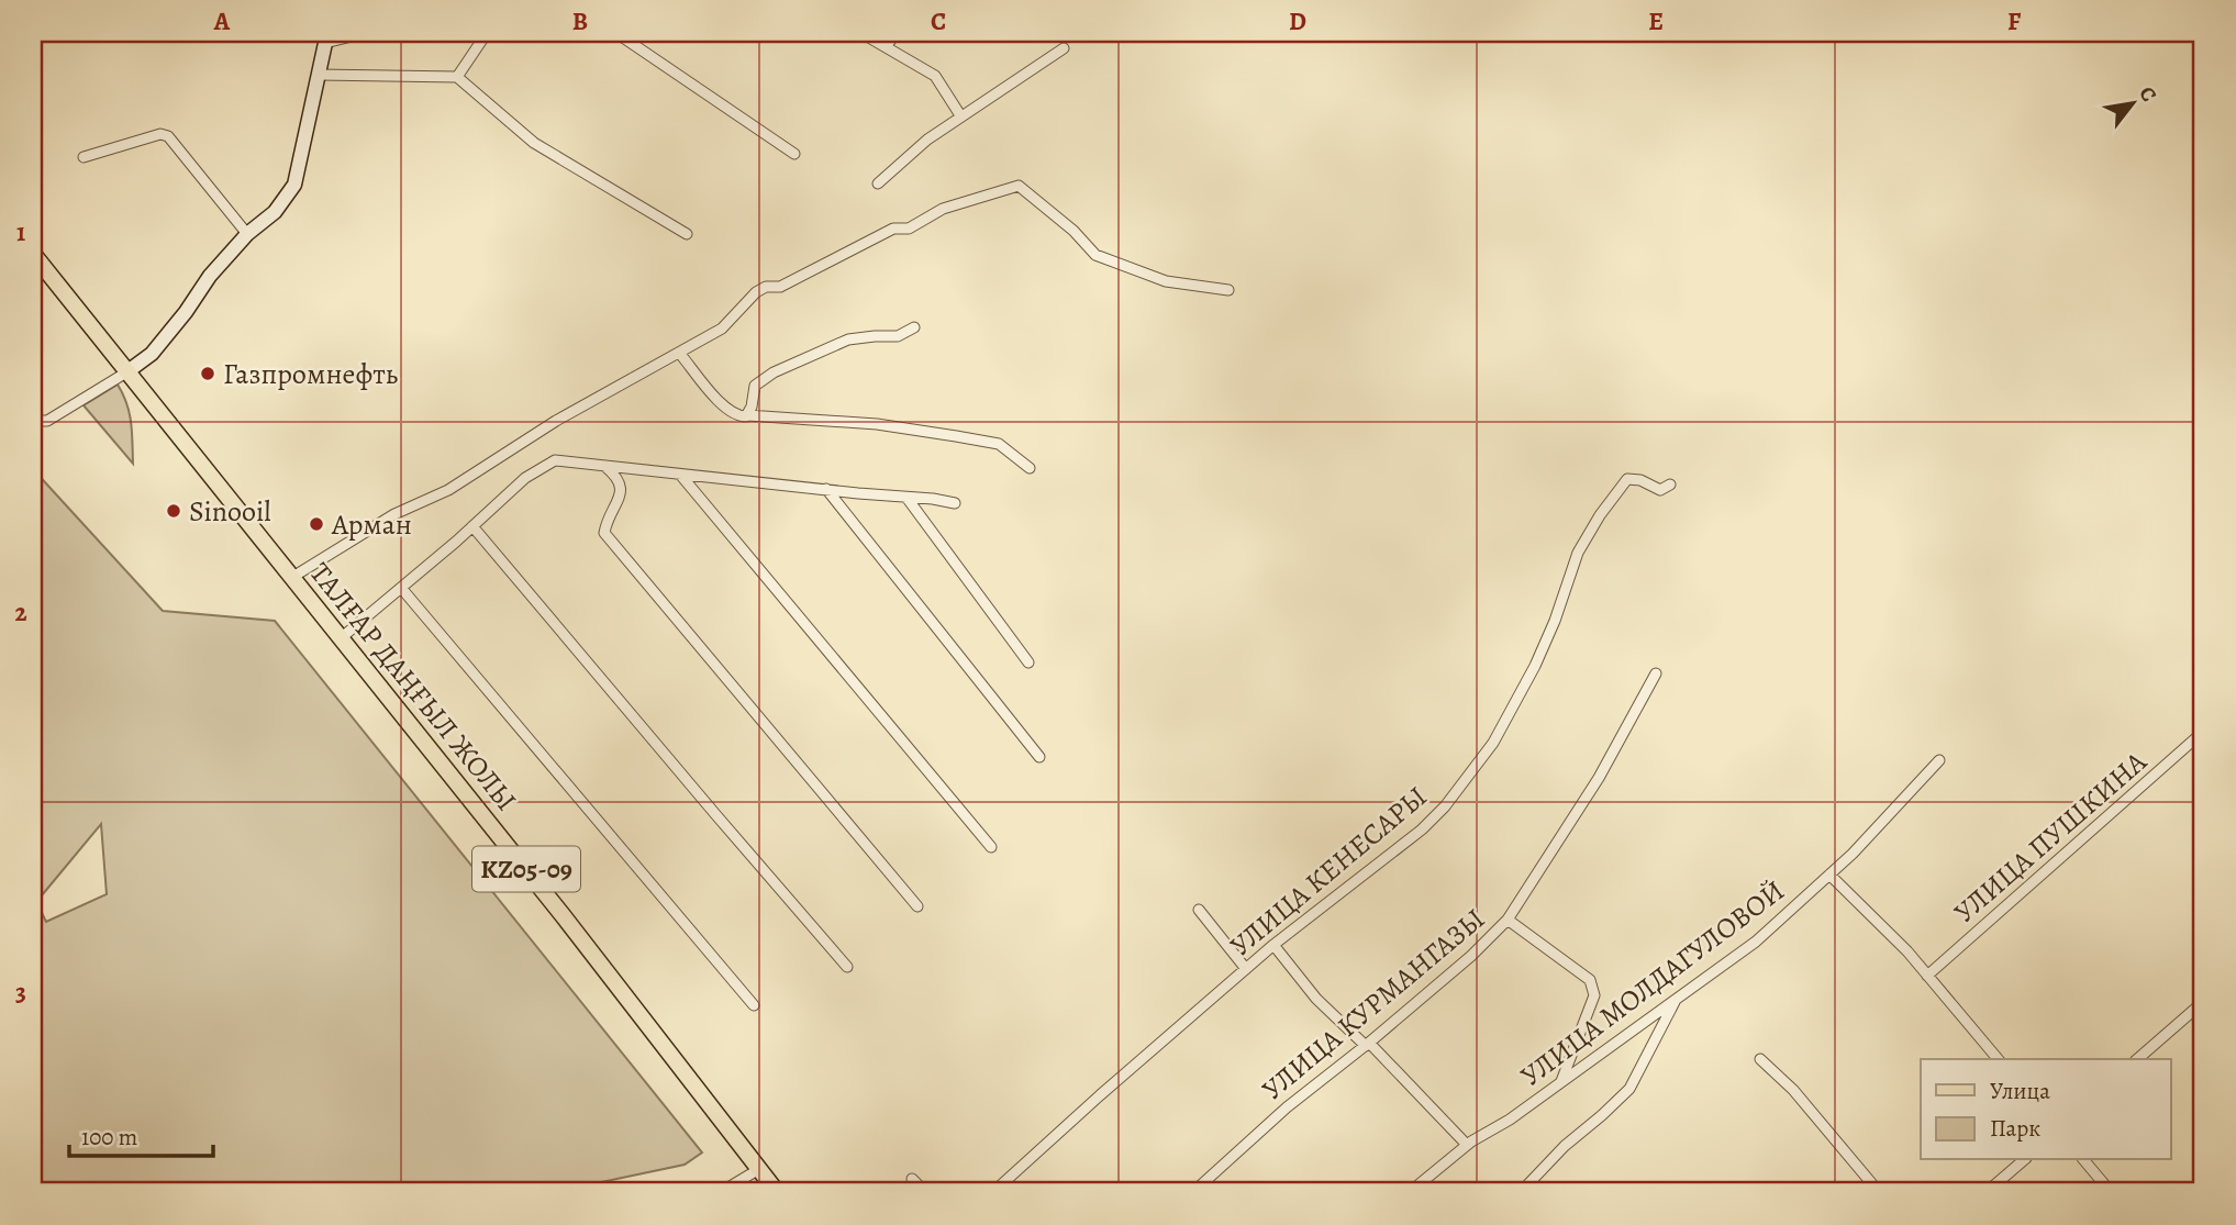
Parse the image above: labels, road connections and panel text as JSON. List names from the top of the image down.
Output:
{
  "streets": {
    "main road": ["ТАЛҒАР ДАҢҒЫЛ ЖОЛЫ", "KZ05-09"],
    "street": [
      "УЛИЦА ПУШКИНА",
      "УЛИЦА КЕНЕСАРЫ",
      "УЛИЦА МОЛДАГУЛОВОЙ",
      "УЛИЦА КУРМАНГАЗЫ"
    ]
  },
  "places": ["Газпромнефть", "Sinooil", "Арман"],
  "legend": ["Улица", "Парк"],
  "scale_bar": "100 m",
  "north": "top right",
  "grid": {
    "columns": [
      "A",
      "B",
      "C",
      "D",
      "E",
      "F"
    ],
    "rows": ["1", "2", "3"]
  }
}
